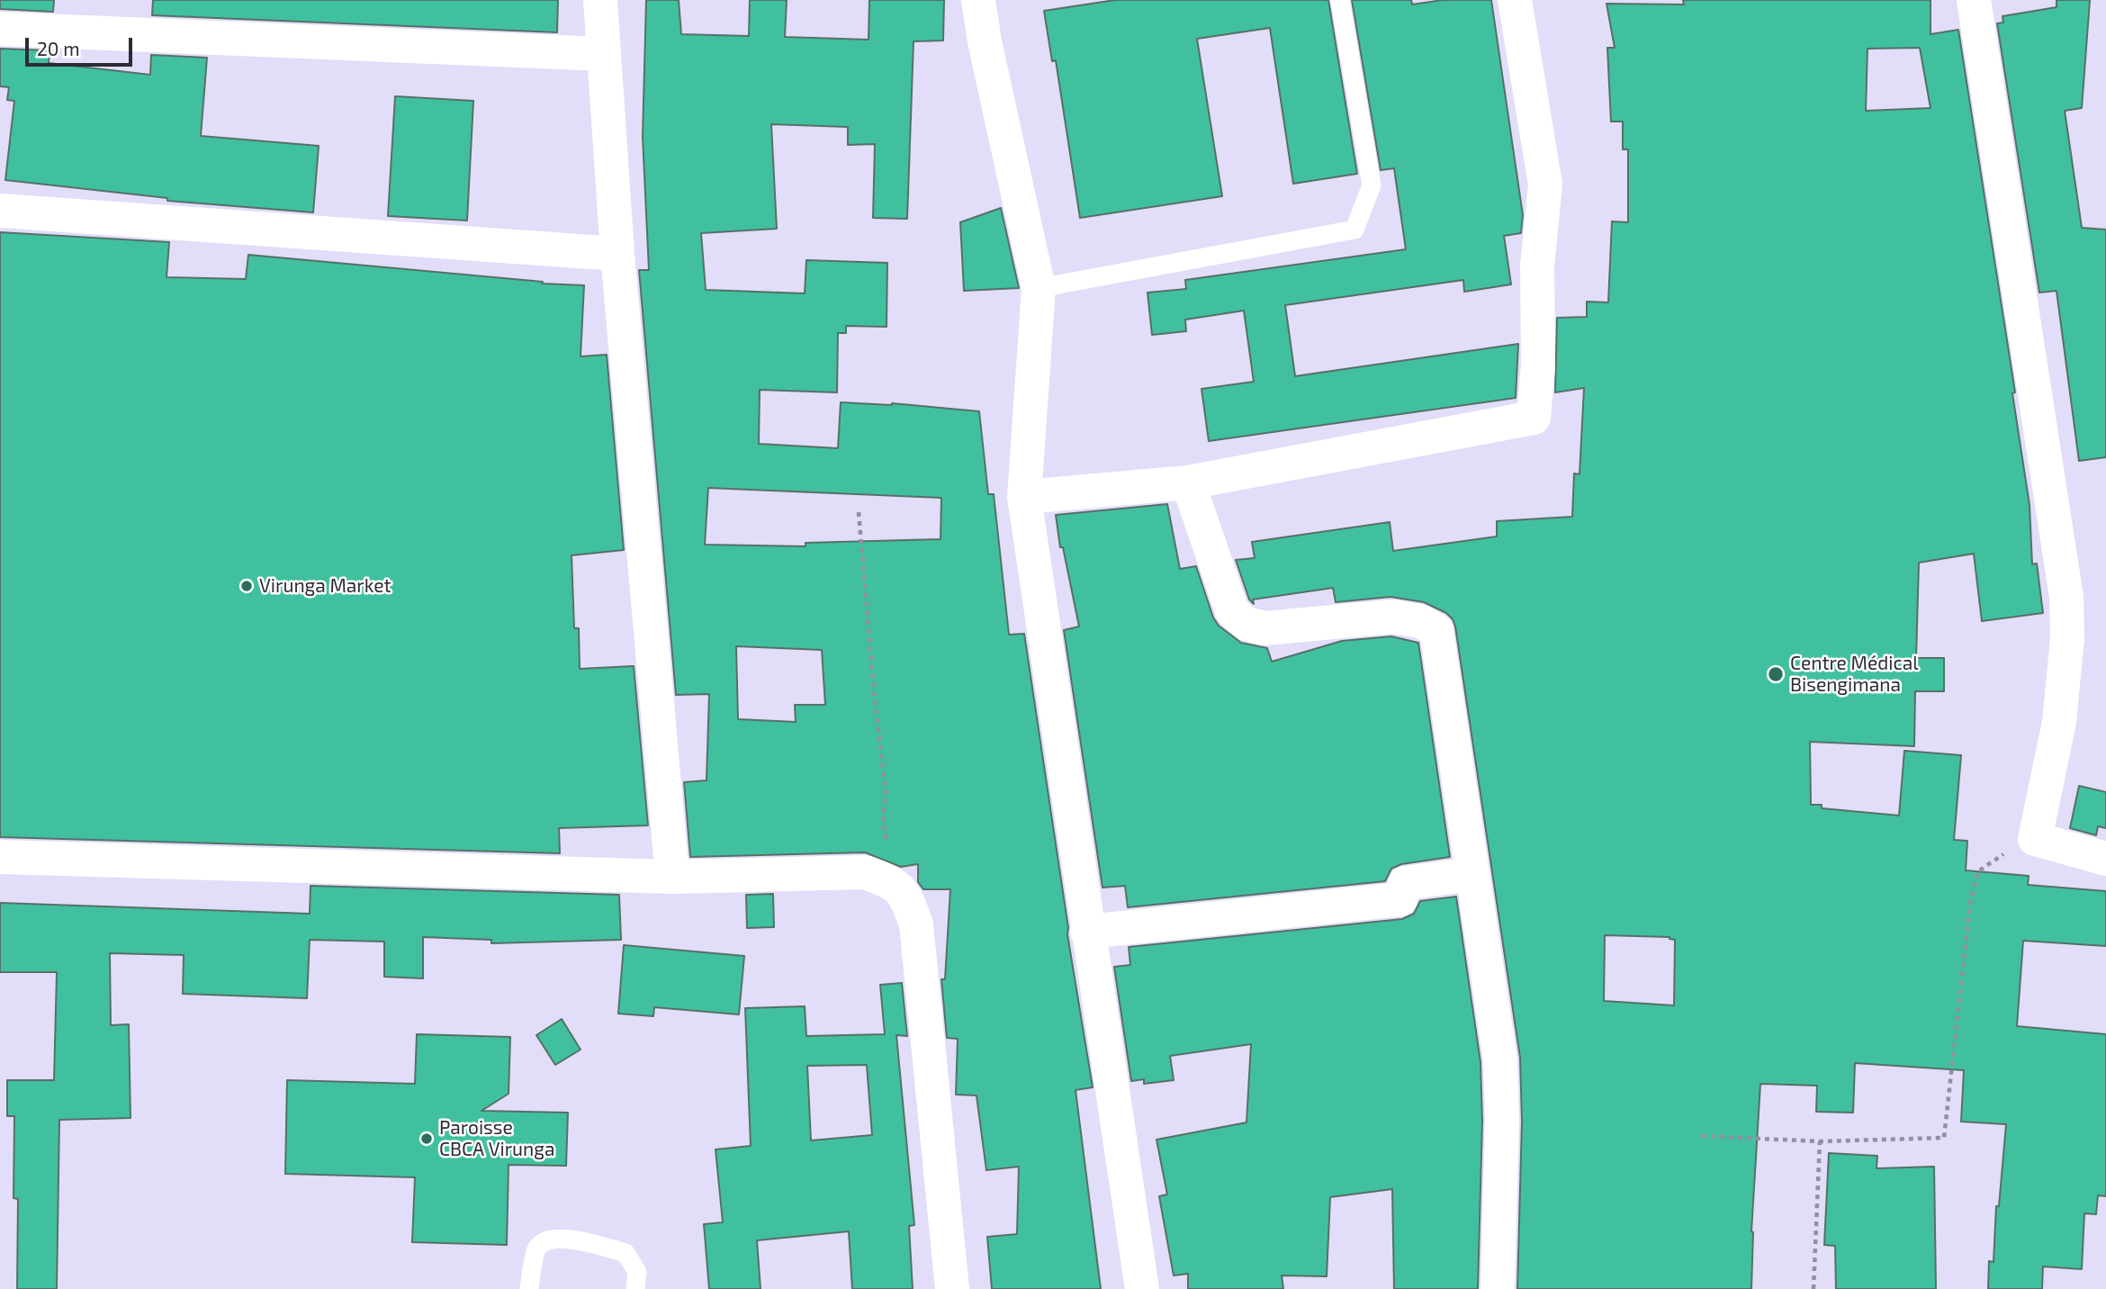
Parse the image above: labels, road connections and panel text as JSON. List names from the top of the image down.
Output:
{
  "places": ["Virunga Market", "Centre Médical Bisengimana", "Paroisse CBCA Virunga"],
  "scale_bar": "20 m"
}
